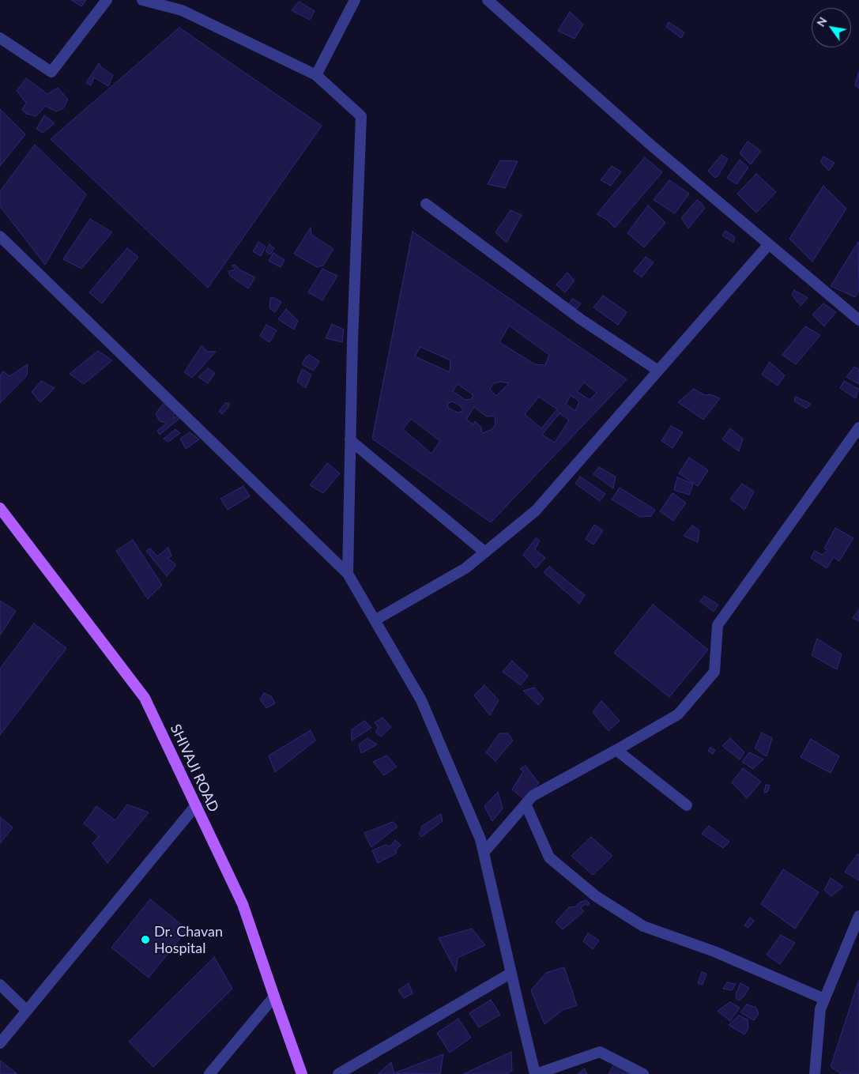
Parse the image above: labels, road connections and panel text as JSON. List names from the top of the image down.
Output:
{
  "streets": {
    "main road": ["SHIVAJI ROAD"]
  },
  "places": ["Dr. Chavan Hospital"],
  "north": "top left"
}
